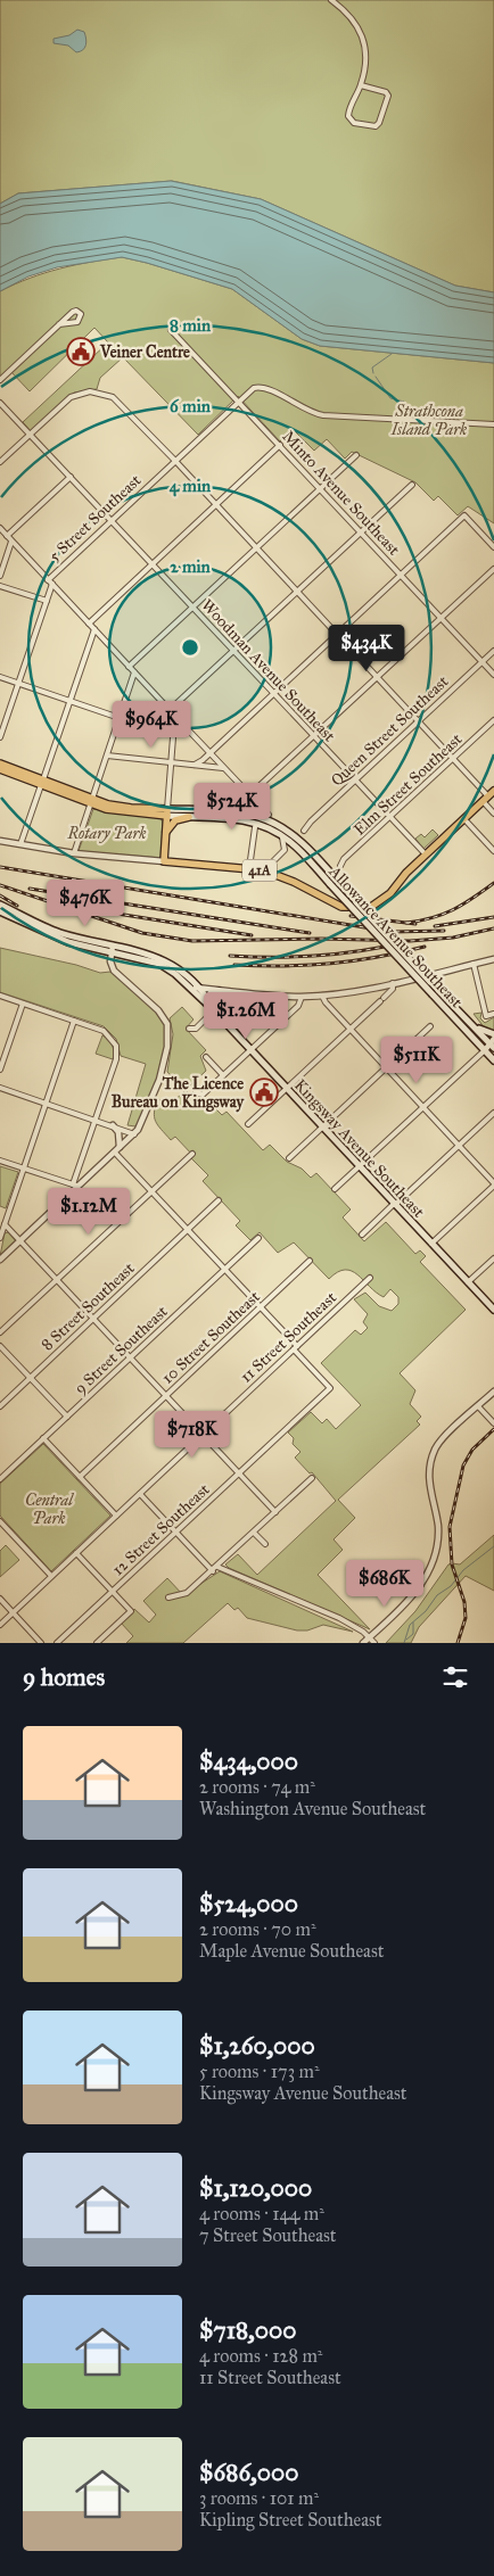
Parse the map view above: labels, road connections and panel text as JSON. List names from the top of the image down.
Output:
{
  "streets": {
    "main road": ["41A", "Allowance Avenue Southeast", "Kingsway Avenue Southeast"],
    "street": [
      "Minto Avenue Southeast",
      "5 Street Southeast",
      "Woodman Avenue Southeast",
      "Queen Street Southeast",
      "Elm Street Southeast",
      "8 Street Southeast",
      "10 Street Southeast",
      "11 Street Southeast",
      "9 Street Southeast",
      "12 Street Southeast"
    ]
  },
  "crossings": [
    ["Minto Avenue Southeast", "5 Street Southeast"],
    ["Minto Avenue Southeast", "Queen Street Southeast"],
    ["5 Street Southeast", "Woodman Avenue Southeast"],
    ["Woodman Avenue Southeast", "Queen Street Southeast"],
    ["Woodman Avenue Southeast", "Elm Street Southeast"],
    ["Woodman Avenue Southeast", "41A"],
    ["11 Street Southeast", "12 Street Southeast"]
  ],
  "parks": ["Strathcona Island Park", "Rotary Park", "Central Park"],
  "places": {
    "public building": ["Veiner Centre", "The Licence Bureau on Kingsway"]
  },
  "page": {
    "price": [
      "$434K",
      "$964K",
      "$524K",
      "$476K",
      "$1.26M",
      "$511K",
      "$1.12M",
      "$718K",
      "$686K"
    ],
    "heading": "9 homes",
    "list": [
      {
        "name": "$434,000",
        "note": "2 rooms · 74 m² · Washington Avenue Southeast"
      },
      {
        "name": "$524,000",
        "note": "2 rooms · 70 m² · Maple Avenue Southeast"
      },
      {
        "name": "$1,260,000",
        "note": "5 rooms · 173 m² · Kingsway Avenue Southeast"
      },
      {
        "name": "$1,120,000",
        "note": "4 rooms · 144 m² · 7 Street Southeast"
      },
      {
        "name": "$718,000",
        "note": "4 rooms · 128 m² · 11 Street Southeast"
      },
      {
        "name": "$686,000",
        "note": "3 rooms · 101 m² · Kipling Street Southeast"
      }
    ]
  },
  "rings": [
    "8 min",
    "6 min",
    "4 min",
    "2 min"
  ]
}
